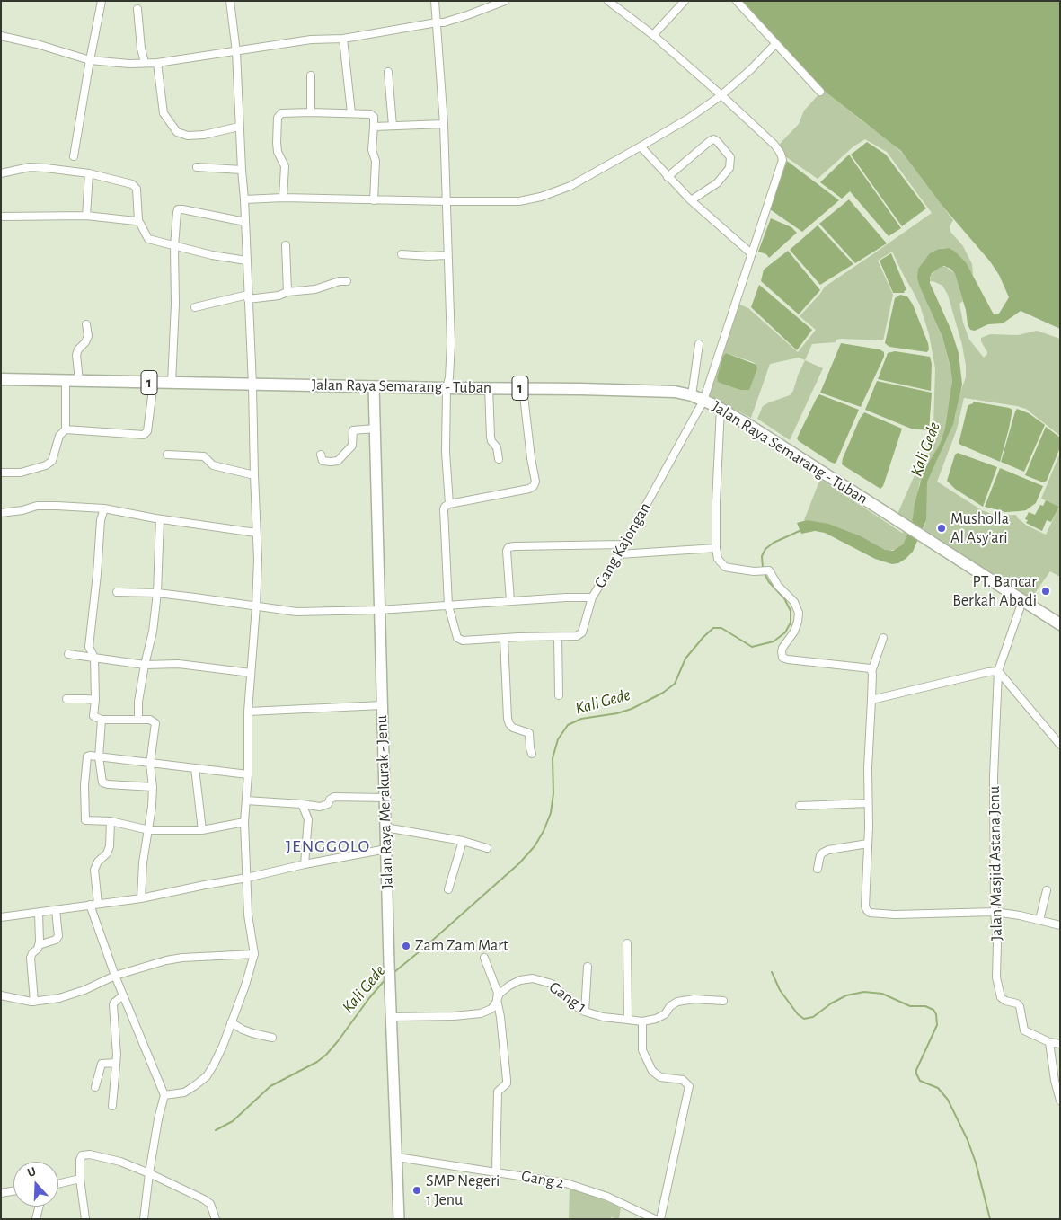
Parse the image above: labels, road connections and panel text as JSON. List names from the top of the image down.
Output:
{
  "streets": {
    "highway": ["1", "Jalan Raya Semarang - Tuban"],
    "main road": ["Jalan Raya Merakurak - Jenu"],
    "street": [
      "Gang Kajongan",
      "Jalan Masjid Astana Jenu",
      "Gang 1",
      "Gang 2"
    ]
  },
  "crossings": [
    ["Jalan Raya Semarang - Tuban", "Gang Kajongan"],
    ["Jalan Raya Semarang - Tuban", "Jalan Raya Merakurak - Jenu"],
    ["Jalan Raya Semarang - Tuban", "Jalan Masjid Astana Jenu"],
    ["Gang Kajongan", "Jalan Raya Merakurak - Jenu"],
    ["Jalan Raya Merakurak - Jenu", "Gang 1"],
    ["Jalan Raya Merakurak - Jenu", "Gang 2"]
  ],
  "districts": ["JENGGOLO"],
  "water": ["Kali Gede"],
  "places": [
    "Musholla Al Asy'ari",
    "PT. Bancar Berkah Abadi",
    "Zam Zam Mart",
    "SMP Negeri 1 Jenu"
  ],
  "north": "top"
}
